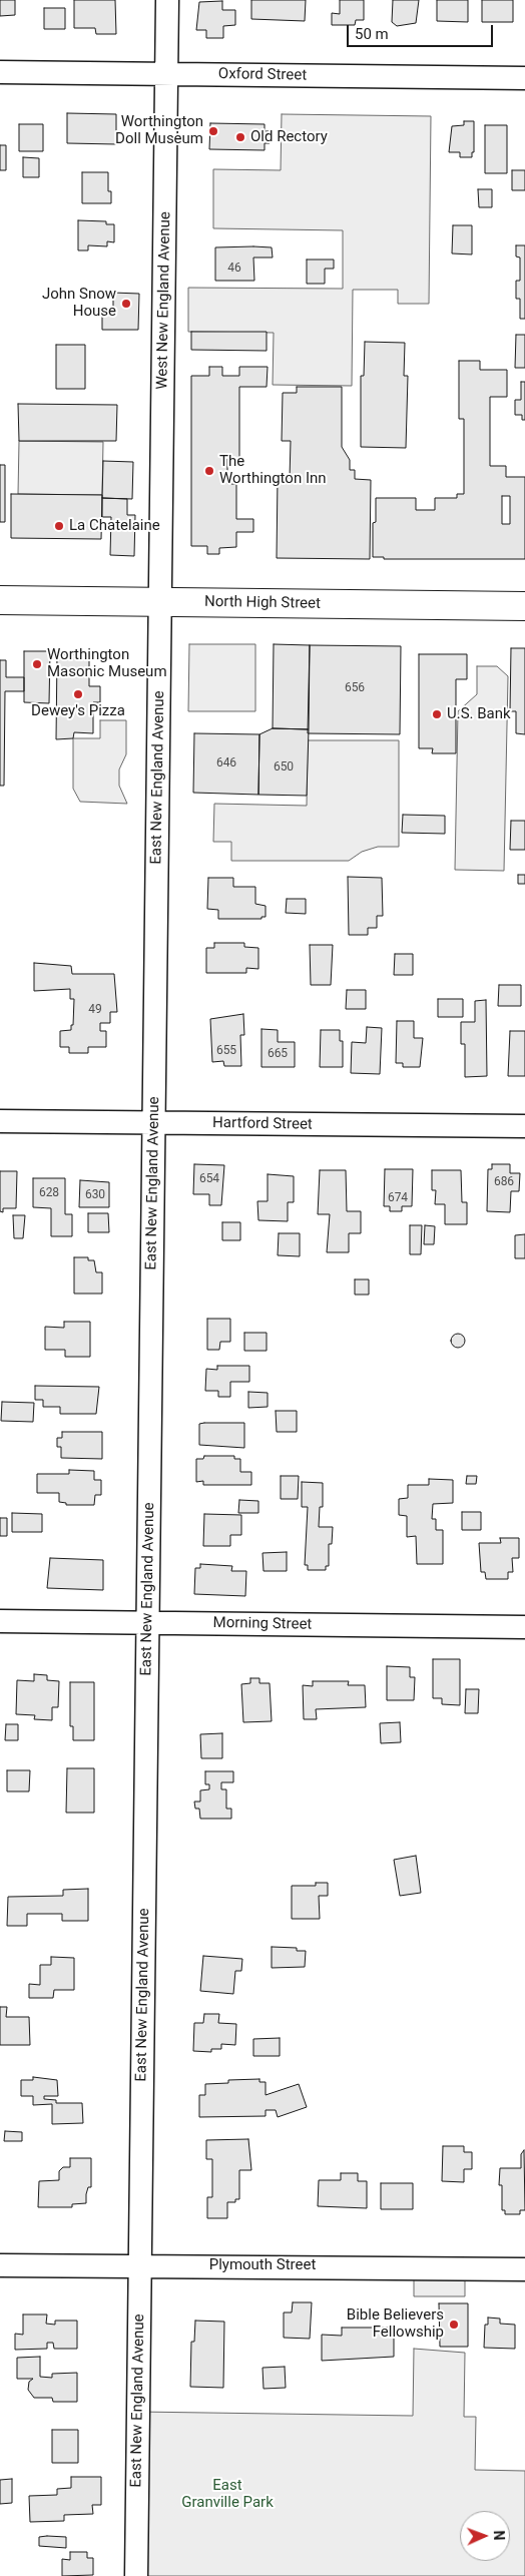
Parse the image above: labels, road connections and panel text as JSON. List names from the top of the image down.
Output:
{
  "streets": {
    "main road": ["North High Street"],
    "street": [
      "Oxford Street",
      "West New England Avenue",
      "East New England Avenue",
      "Hartford Street",
      "Morning Street",
      "Plymouth Street"
    ]
  },
  "crossings": [
    ["Oxford Street", "West New England Avenue"],
    ["West New England Avenue", "North High Street"],
    ["West New England Avenue", "East New England Avenue"],
    ["North High Street", "East New England Avenue"],
    ["East New England Avenue", "Hartford Street"],
    ["East New England Avenue", "Morning Street"],
    ["East New England Avenue", "Plymouth Street"]
  ],
  "parks": ["East Granville Park"],
  "places": [
    "Worthington Doll Museum",
    "Old Rectory",
    "John Snow House",
    "The Worthington Inn",
    "La Chatelaine",
    "Worthington Masonic Museum",
    "Dewey's Pizza",
    "U.S. Bank",
    "Bible Believers Fellowship"
  ],
  "house_numbers": [
    "46",
    "656",
    "646",
    "650",
    "49",
    "655",
    "665",
    "654",
    "686",
    "628",
    "630",
    "674"
  ],
  "scale_bar": "50 m",
  "north": "right"
}
